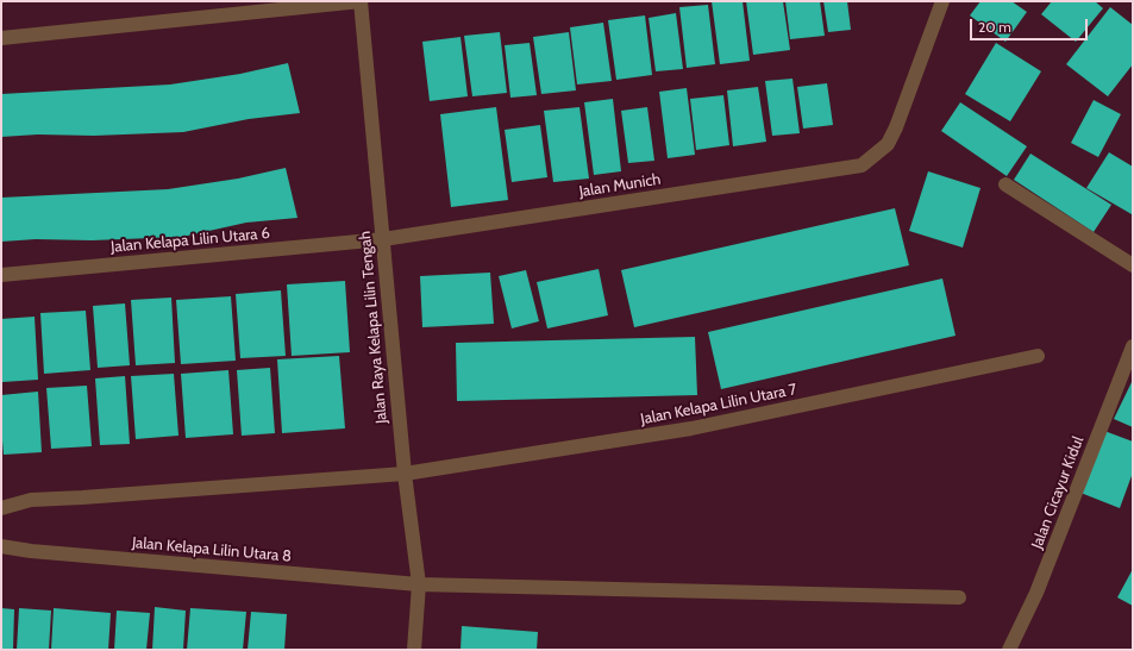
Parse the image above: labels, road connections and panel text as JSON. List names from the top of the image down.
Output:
{
  "streets": {
    "street": [
      "Jalan Munich",
      "Jalan Kelapa Lilin Utara 6",
      "Jalan Raya Kelapa Lilin Tengah",
      "Jalan Kelapa Lilin Utara 7",
      "Jalan Cicayur Kidul",
      "Jalan Kelapa Lilin Utara 8"
    ]
  },
  "crossings": [
    ["Jalan Munich", "Jalan Kelapa Lilin Utara 6"],
    ["Jalan Munich", "Jalan Raya Kelapa Lilin Tengah"],
    ["Jalan Kelapa Lilin Utara 6", "Jalan Raya Kelapa Lilin Tengah"],
    ["Jalan Raya Kelapa Lilin Tengah", "Jalan Kelapa Lilin Utara 7"],
    ["Jalan Raya Kelapa Lilin Tengah", "Jalan Kelapa Lilin Utara 8"]
  ],
  "scale_bar": "20 m"
}
